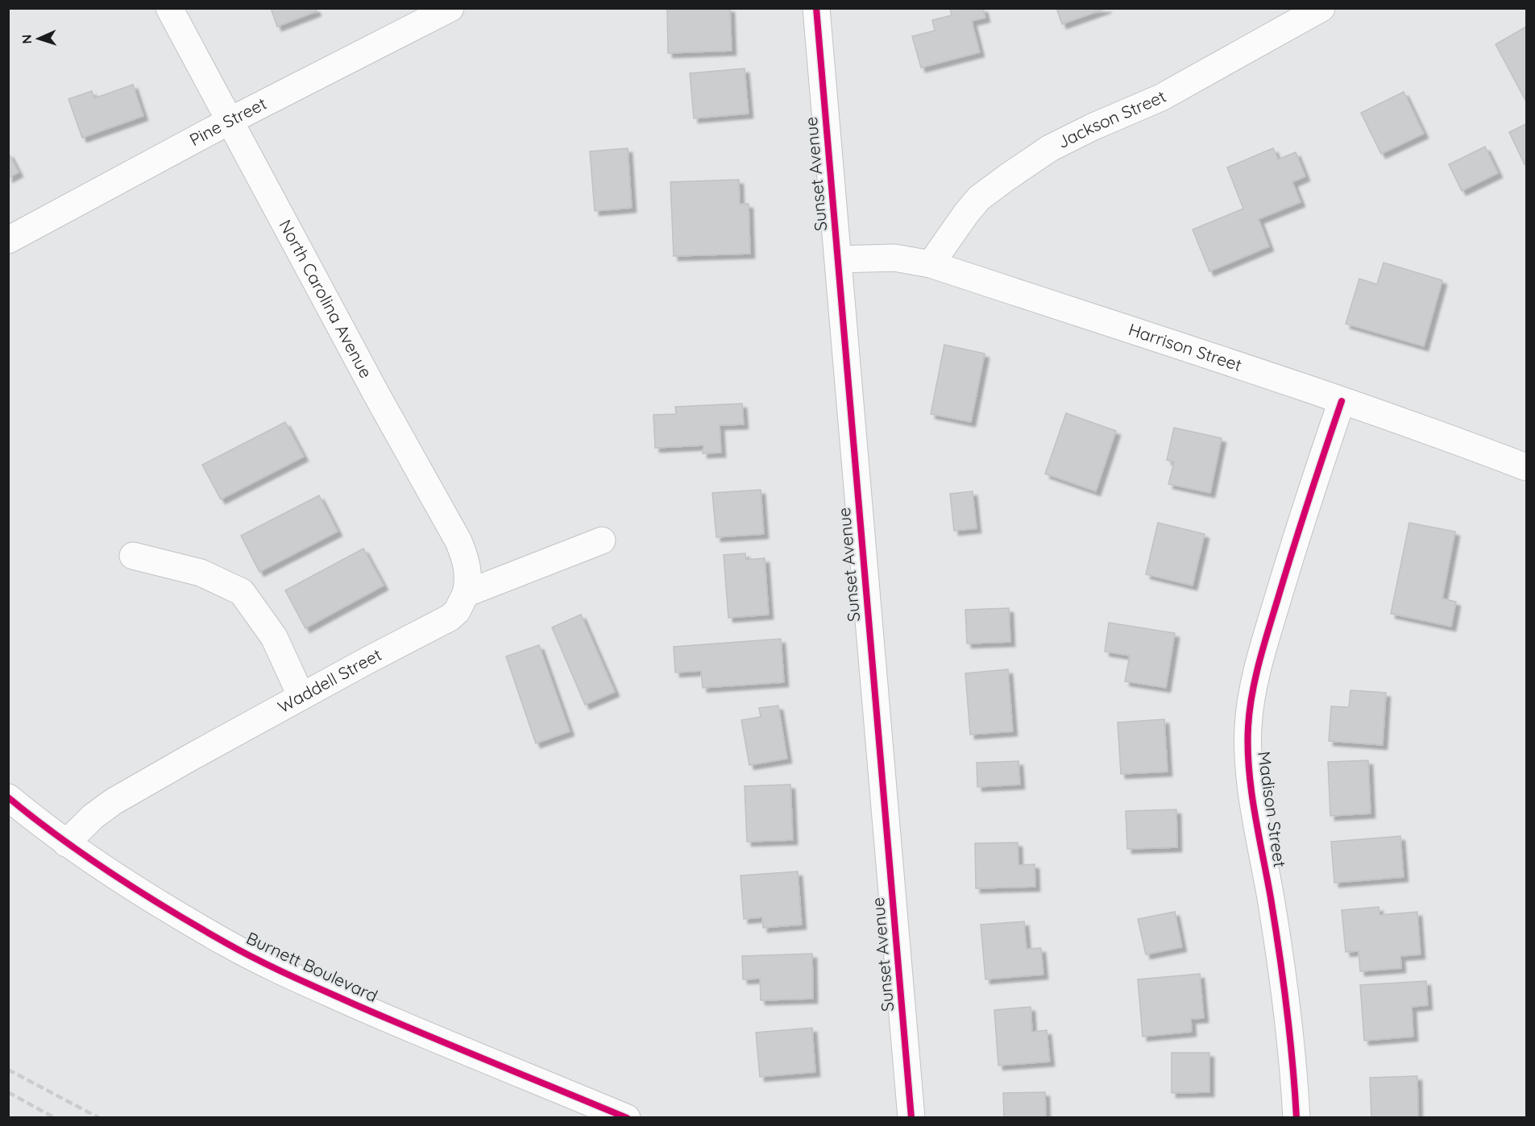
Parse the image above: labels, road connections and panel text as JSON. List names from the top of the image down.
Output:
{
  "streets": {
    "street": [
      "Jackson Street",
      "Pine Street",
      "Sunset Avenue",
      "North Carolina Avenue",
      "Harrison Street",
      "Waddell Street",
      "Madison Street",
      "Burnett Boulevard"
    ]
  },
  "crossings": [
    ["Jackson Street", "Harrison Street"],
    ["Pine Street", "North Carolina Avenue"],
    ["Sunset Avenue", "Harrison Street"],
    ["North Carolina Avenue", "Waddell Street"],
    ["Harrison Street", "Madison Street"],
    ["Waddell Street", "Burnett Boulevard"]
  ],
  "north": "left"
}
